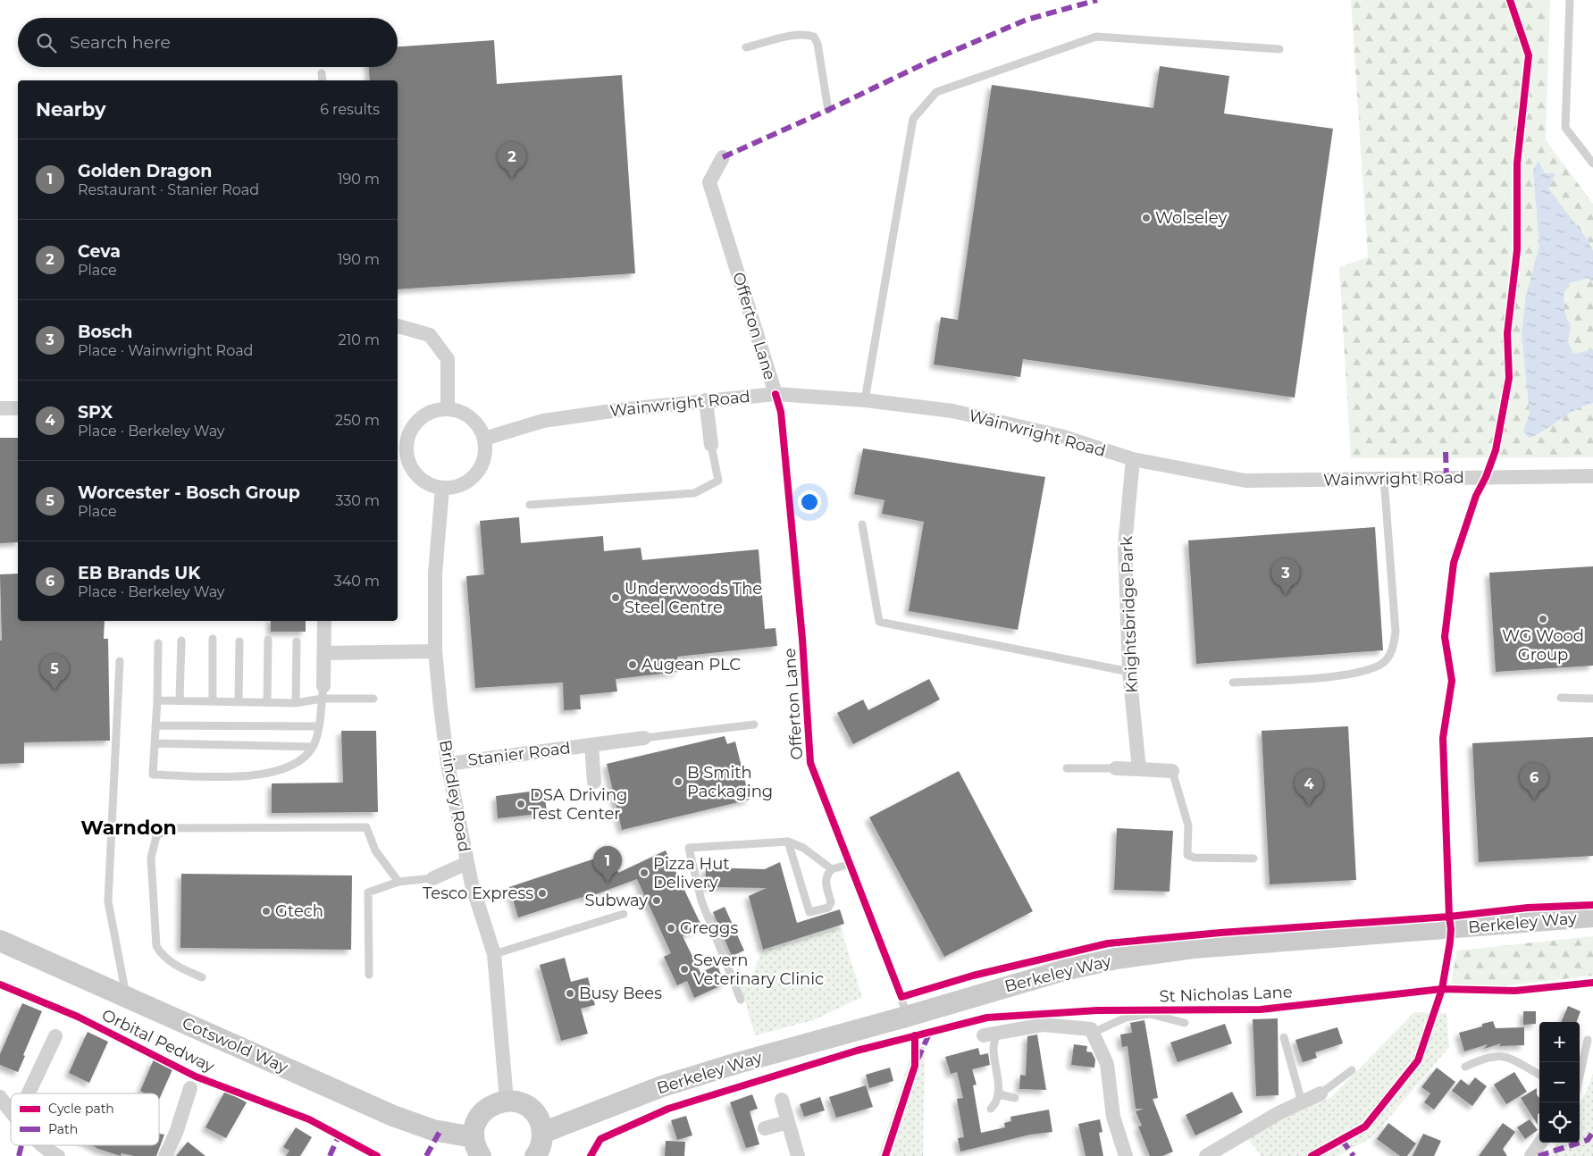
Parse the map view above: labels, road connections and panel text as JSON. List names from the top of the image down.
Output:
{
  "streets": {
    "main road": ["Berkeley Way", "Cotswold Way"],
    "street": [
      "Offerton Lane",
      "Wainwright Road",
      "Knightsbridge Park",
      "Stanier Road",
      "Brindley Road"
    ],
    "cycle path": ["St Nicholas Lane", "Orbital Pedway"]
  },
  "crossings": [
    ["Offerton Lane", "Wainwright Road"],
    ["Wainwright Road", "Knightsbridge Park"],
    ["Wainwright Road", "Brindley Road"],
    ["Stanier Road", "Brindley Road"]
  ],
  "districts": ["Warndon"],
  "places": [
    "Wolseley",
    "Underwoods The Steel Centre",
    "WG Wood Group",
    "Augean PLC",
    "B Smith Packaging",
    "DSA Driving Test Center",
    "Pizza Hut Delivery",
    "Tesco Express",
    "Subway",
    "Gtech",
    "Greggs",
    "Severn Veterinary Clinic",
    "Busy Bees"
  ],
  "legend": ["Cycle path", "Path"],
  "page": {
    "search": "Search here",
    "heading": ["Nearby", "6 results"],
    "list": [
      {
        "mark": "1",
        "name": "Golden Dragon",
        "note": "Restaurant · Stanier Road",
        "value": "190 m"
      },
      {
        "mark": "2",
        "name": "Ceva",
        "note": "Place",
        "value": "190 m"
      },
      {
        "mark": "3",
        "name": "Bosch",
        "note": "Place · Wainwright Road",
        "value": "210 m"
      },
      {
        "mark": "4",
        "name": "SPX",
        "note": "Place · Berkeley Way",
        "value": "250 m"
      },
      {
        "mark": "5",
        "name": "Worcester - Bosch Group",
        "note": "Place",
        "value": "330 m"
      },
      {
        "mark": "6",
        "name": "EB Brands UK",
        "note": "Place · Berkeley Way",
        "value": "340 m"
      }
    ],
    "pins": [
      "2",
      "3",
      "5",
      "6",
      "4",
      "1"
    ],
    "map_buttons": ["+", "−"]
  }
}
